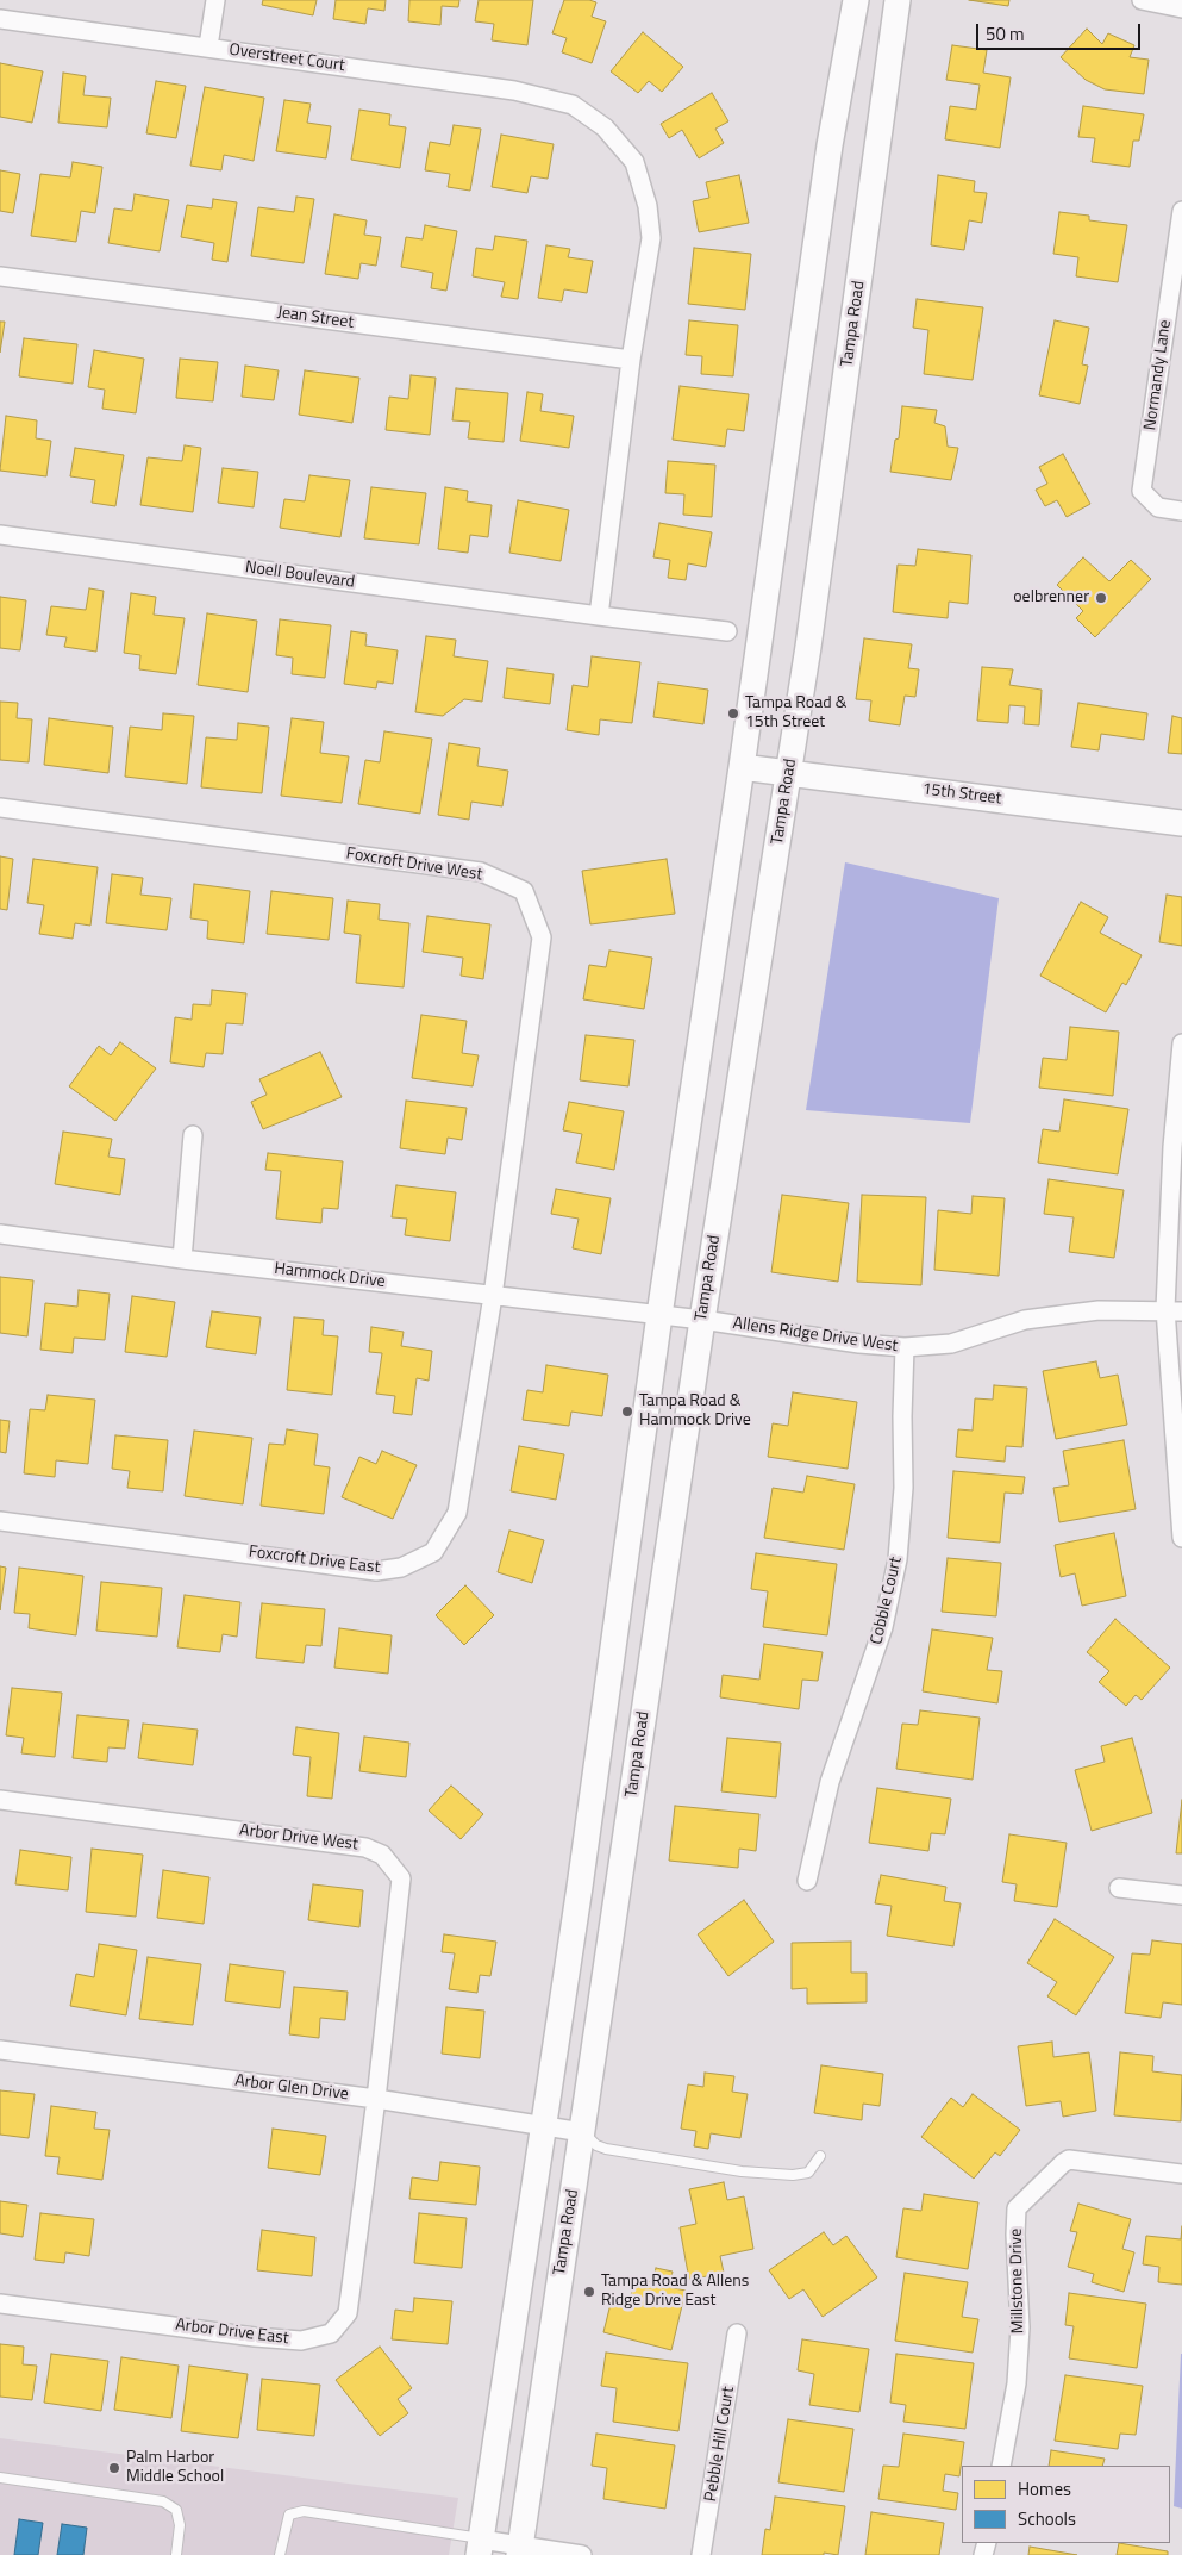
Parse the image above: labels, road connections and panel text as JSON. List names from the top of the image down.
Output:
{
  "streets": {
    "main road": ["Tampa Road", "15th Street"],
    "street": [
      "Overstreet Court",
      "Jean Street",
      "Normandy Lane",
      "Noell Boulevard",
      "Foxcroft Drive West",
      "Hammock Drive",
      "Allens Ridge Drive West",
      "Foxcroft Drive East",
      "Cobble Court",
      "Arbor Drive West",
      "Arbor Glen Drive",
      "Millstone Drive",
      "Arbor Drive East",
      "Pebble Hill Court"
    ]
  },
  "crossings": [
    ["Overstreet Court", "Jean Street"],
    ["Tampa Road", "15th Street"],
    ["Tampa Road", "Allens Ridge Drive West"],
    ["Tampa Road", "Arbor Glen Drive"],
    ["Foxcroft Drive West", "Hammock Drive"],
    ["Foxcroft Drive West", "Foxcroft Drive East"],
    ["Hammock Drive", "Allens Ridge Drive West"],
    ["Hammock Drive", "Foxcroft Drive East"],
    ["Allens Ridge Drive West", "Cobble Court"],
    ["Arbor Drive West", "Arbor Glen Drive"],
    ["Arbor Drive West", "Arbor Drive East"],
    ["Arbor Glen Drive", "Arbor Drive East"]
  ],
  "places": [
    "oelbrenner",
    "Tampa Road & 15th Street",
    "Tampa Road & Hammock Drive",
    "Tampa Road & Allens Ridge Drive East",
    "Palm Harbor Middle School"
  ],
  "legend": ["Homes", "Schools"],
  "scale_bar": "50 m"
}
